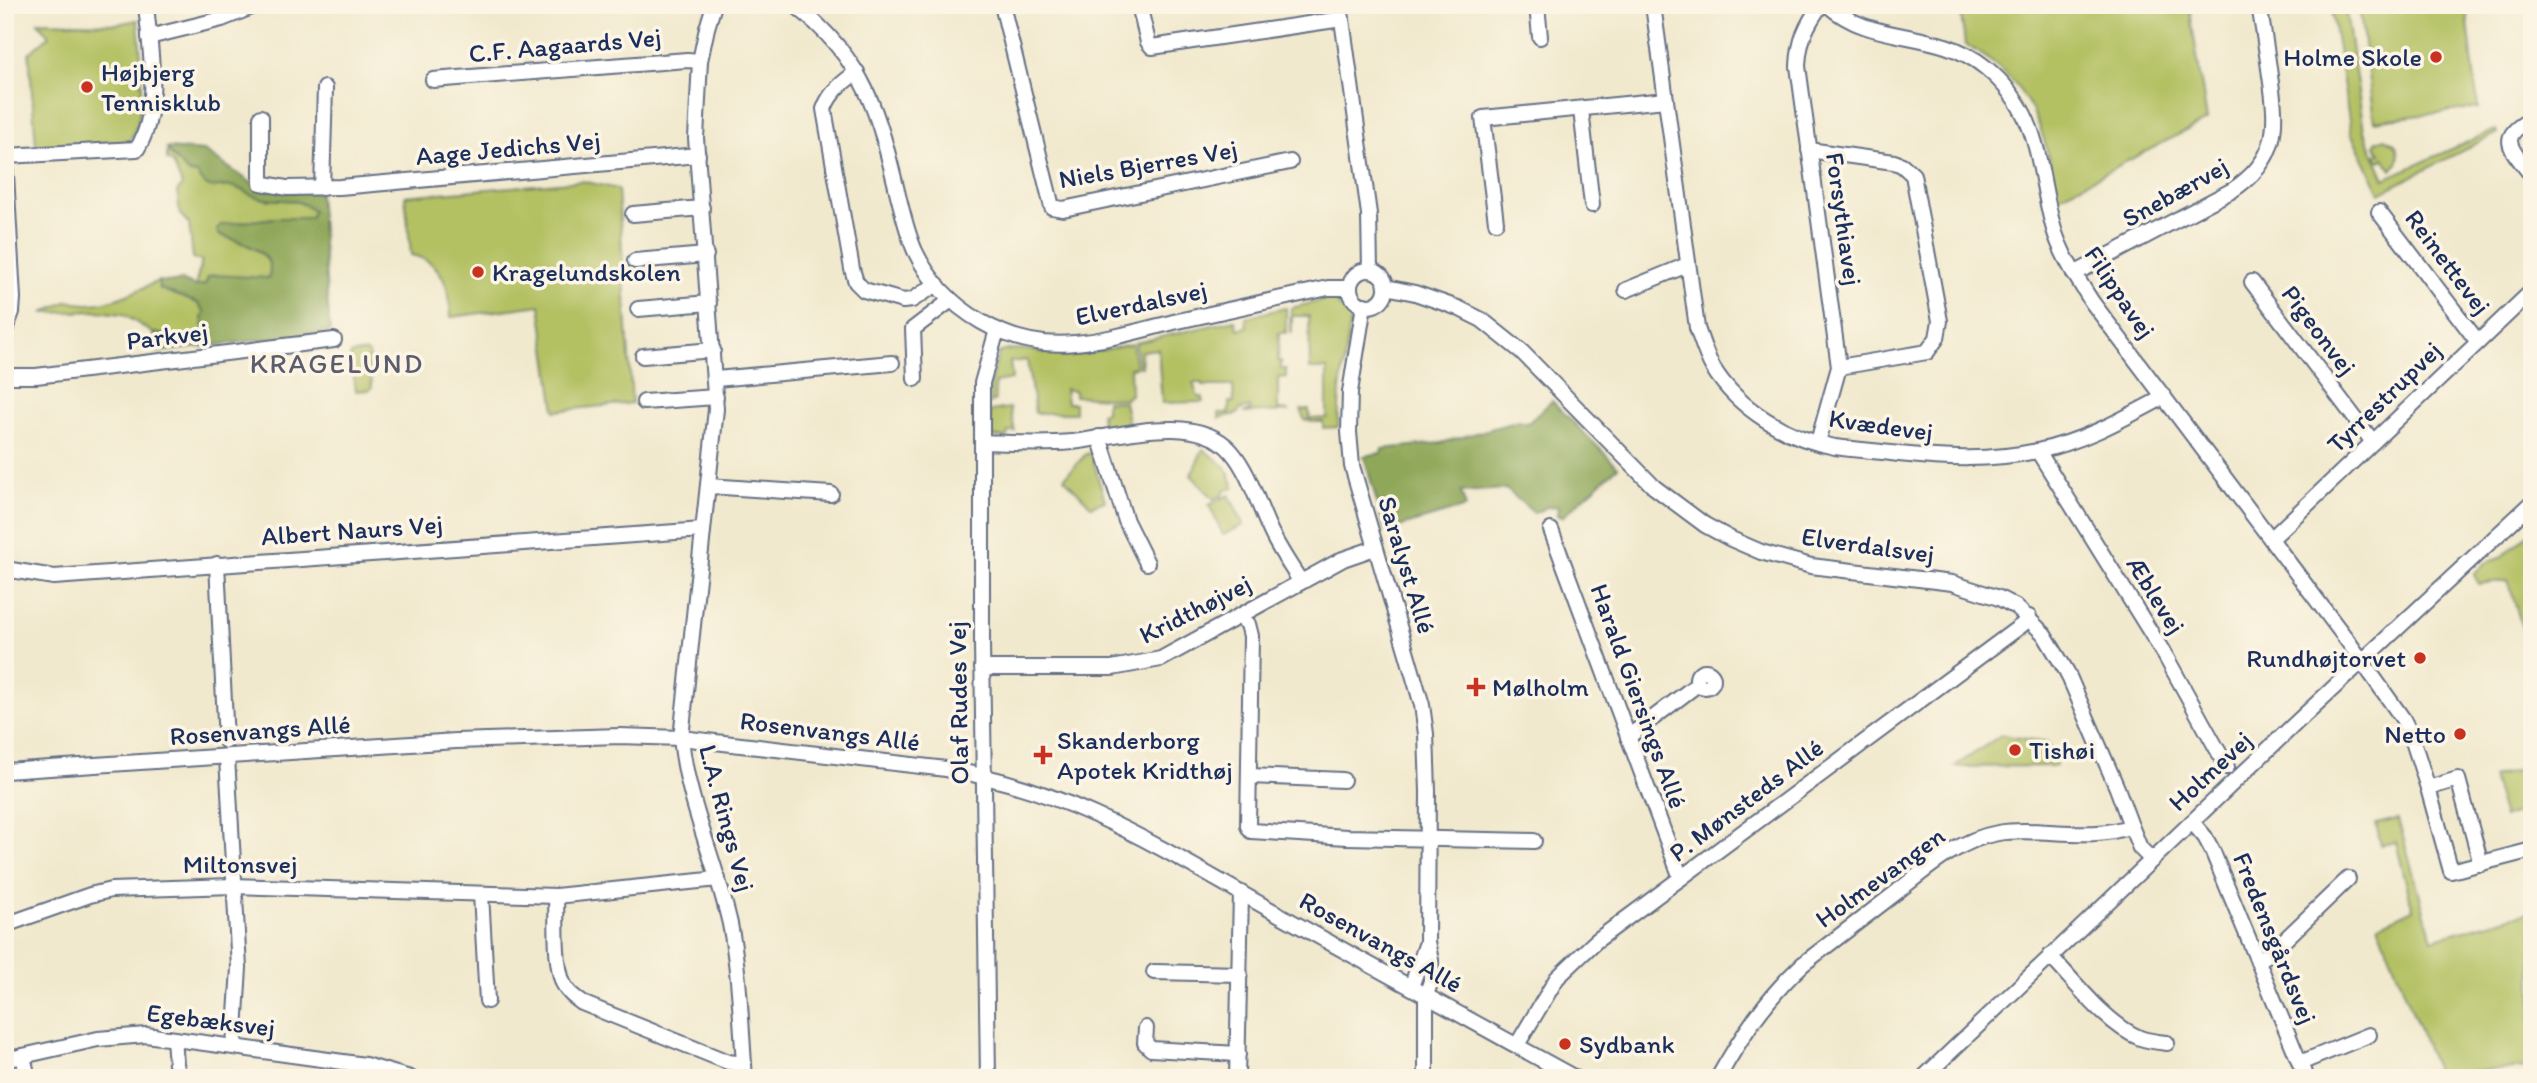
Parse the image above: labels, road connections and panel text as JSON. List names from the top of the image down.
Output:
{
  "streets": {
    "street": [
      "C.F. Aagaards Vej",
      "Aage Jedichs Vej",
      "Niels Bjerres Vej",
      "Snebærvej",
      "Forsythiavej",
      "Reinettevej",
      "Filippavej",
      "Elverdalsvej",
      "Pigeonvej",
      "Parkvej",
      "Tyrrestrupvej",
      "Kvædevej",
      "Albert Naurs Vej",
      "Saralyst Allé",
      "Æblevej",
      "Kridthøjvej",
      "Harald Giersings Allé",
      "Olaf Rudes Vej",
      "Rosenvangs Allé",
      "Holmevej",
      "P. Mønsteds Allé",
      "L.A. Rings Vej",
      "Miltonsvej",
      "Holmevangen",
      "Fredensgårdsvej",
      "Egebæksvej"
    ]
  },
  "crossings": [
    ["C.F. Aagaards Vej", "L.A. Rings Vej"],
    ["Aage Jedichs Vej", "L.A. Rings Vej"],
    ["Snebærvej", "Filippavej"],
    ["Forsythiavej", "Kvædevej"],
    ["Reinettevej", "Tyrrestrupvej"],
    ["Filippavej", "Tyrrestrupvej"],
    ["Filippavej", "Kvædevej"],
    ["Filippavej", "Holmevej"],
    ["Elverdalsvej", "Saralyst Allé"],
    ["Elverdalsvej", "Olaf Rudes Vej"],
    ["Elverdalsvej", "Holmevej"],
    ["Elverdalsvej", "P. Mønsteds Allé"],
    ["Elverdalsvej", "Holmevangen"],
    ["Pigeonvej", "Tyrrestrupvej"],
    ["Kvædevej", "Æblevej"],
    ["Albert Naurs Vej", "L.A. Rings Vej"],
    ["Saralyst Allé", "Kridthøjvej"],
    ["Saralyst Allé", "Rosenvangs Allé"],
    ["Kridthøjvej", "Olaf Rudes Vej"],
    ["Harald Giersings Allé", "P. Mønsteds Allé"],
    ["Olaf Rudes Vej", "Rosenvangs Allé"],
    ["Rosenvangs Allé", "P. Mønsteds Allé"],
    ["Rosenvangs Allé", "L.A. Rings Vej"],
    ["Holmevej", "Fredensgårdsvej"],
    ["L.A. Rings Vej", "Miltonsvej"]
  ],
  "districts": ["KRAGELUND"],
  "places": {
    "other": [
      "Holme Skole",
      "Højbjerg Tennisklub",
      "Kragelundskolen",
      "Rundhøjtorvet",
      "Netto",
      "Tishøi",
      "Sydbank"
    ],
    "health": ["Mølholm", "Skanderborg Apotek Kridthøj"]
  }
}
